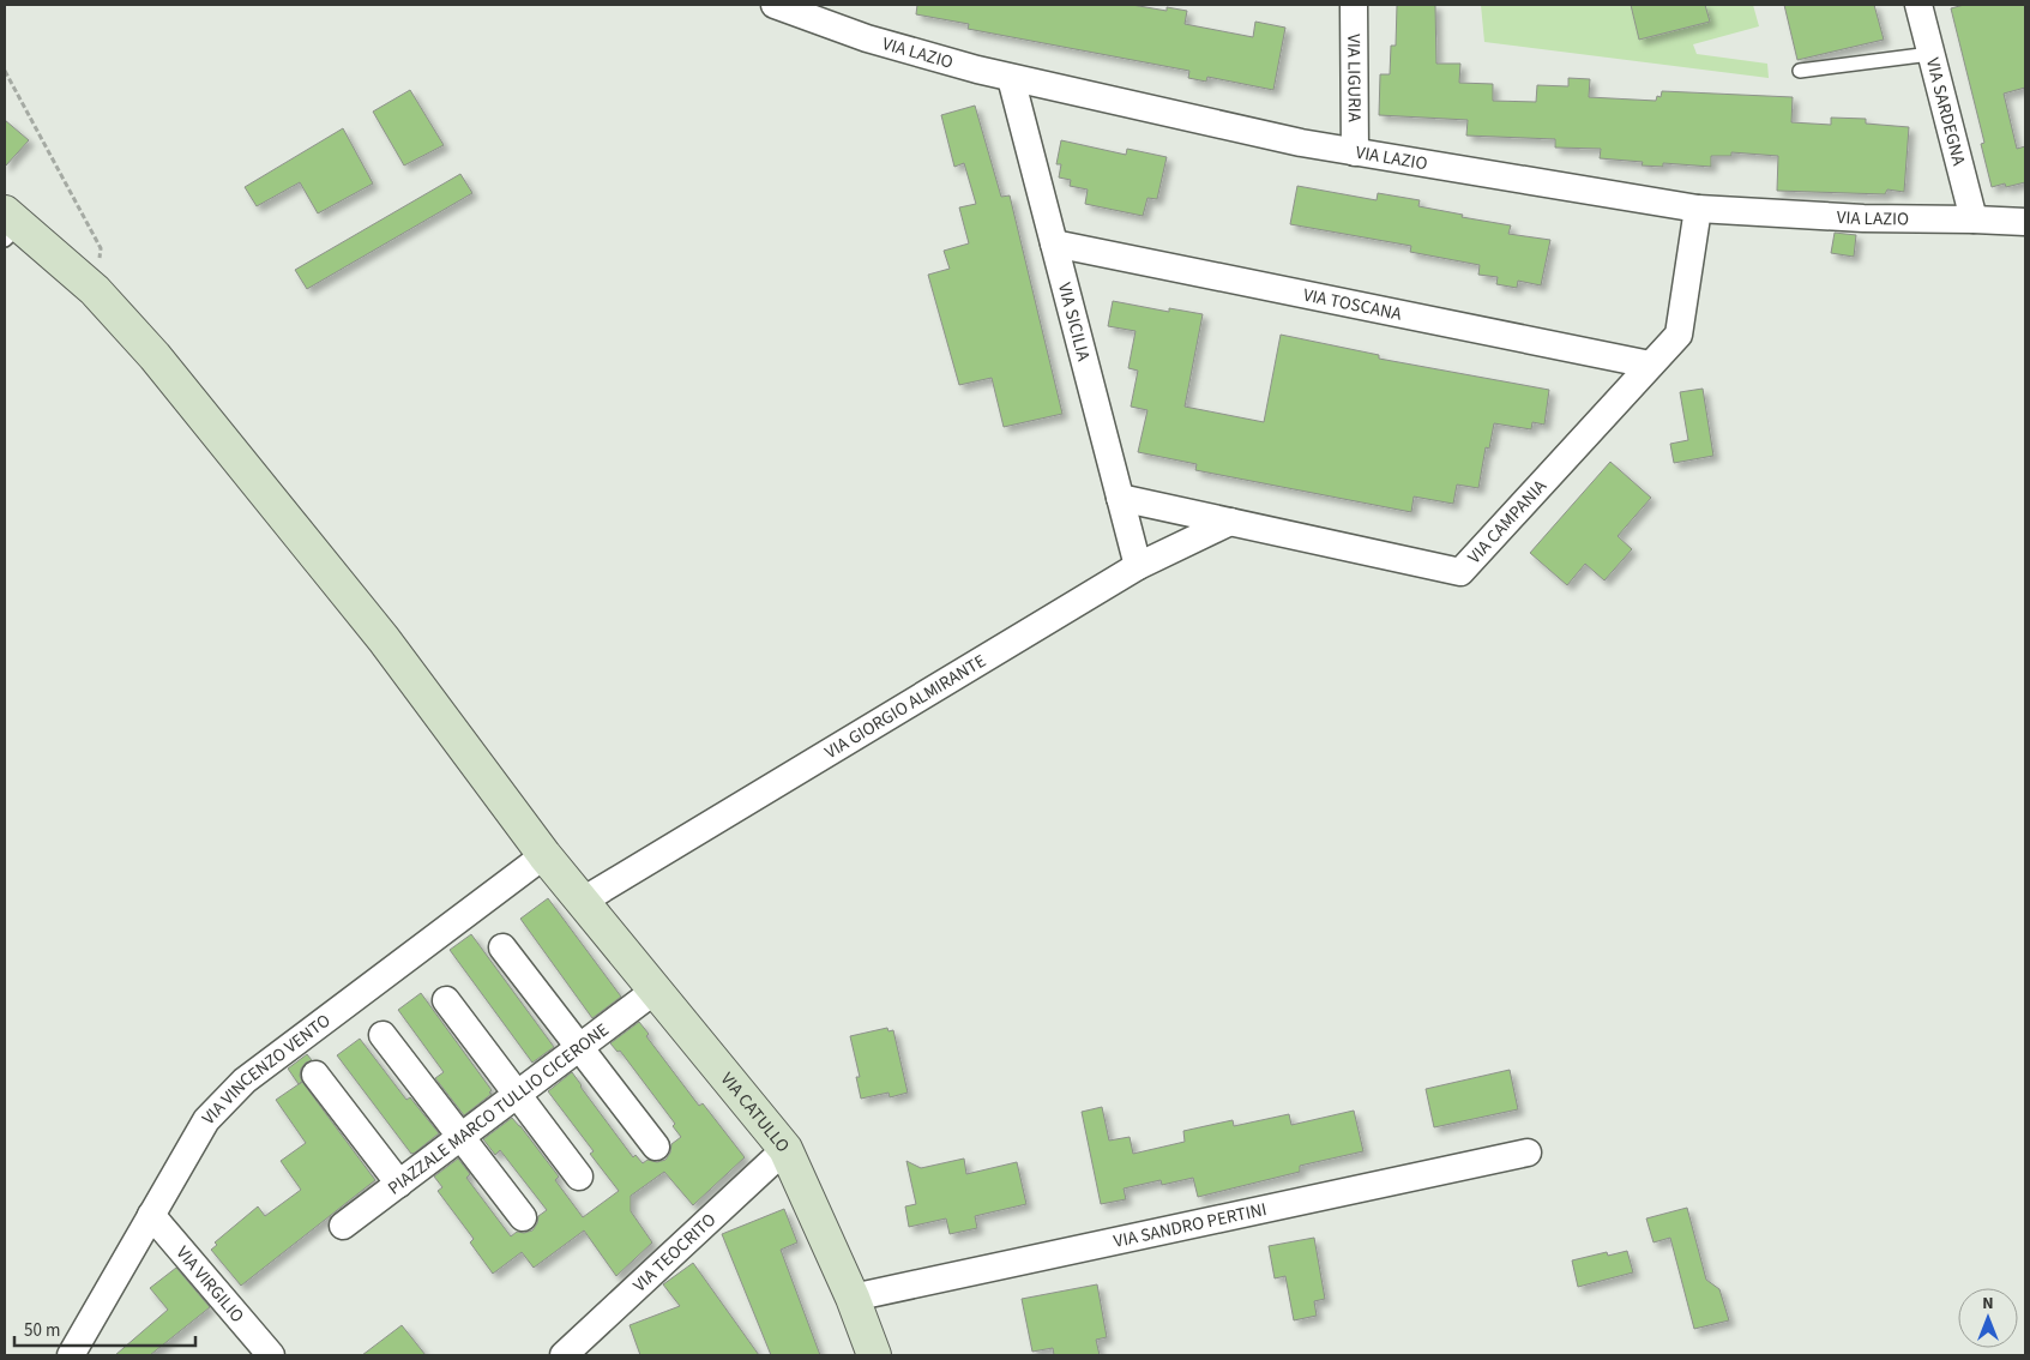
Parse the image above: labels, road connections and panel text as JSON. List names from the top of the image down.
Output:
{
  "streets": {
    "street": [
      "VIA LAZIO",
      "VIA LIGURIA",
      "VIA SARDEGNA",
      "VIA TOSCANA",
      "VIA SICILIA",
      "VIA CAMPANIA",
      "VIA GIORGIO ALMIRANTE",
      "VIA VINCENZO VENTO",
      "PIAZZALE MARCO TULLIO CICERONE",
      "VIA CATULLO",
      "VIA SANDRO PERTINI",
      "VIA TEOCRITO",
      "VIA VIRGILIO"
    ]
  },
  "crossings": [
    ["VIA LAZIO", "VIA LIGURIA"],
    ["VIA LAZIO", "VIA SARDEGNA"],
    ["VIA LAZIO", "VIA SICILIA"],
    ["VIA LAZIO", "VIA CAMPANIA"],
    ["VIA TOSCANA", "VIA SICILIA"],
    ["VIA TOSCANA", "VIA CAMPANIA"],
    ["VIA SICILIA", "VIA CAMPANIA"],
    ["VIA SICILIA", "VIA GIORGIO ALMIRANTE"],
    ["VIA CAMPANIA", "VIA GIORGIO ALMIRANTE"],
    ["VIA GIORGIO ALMIRANTE", "VIA CATULLO"],
    ["VIA VINCENZO VENTO", "VIA CATULLO"],
    ["VIA VINCENZO VENTO", "VIA VIRGILIO"],
    ["PIAZZALE MARCO TULLIO CICERONE", "VIA CATULLO"],
    ["VIA CATULLO", "VIA SANDRO PERTINI"],
    ["VIA CATULLO", "VIA TEOCRITO"]
  ],
  "scale_bar": "50 m",
  "north": "top"
}
